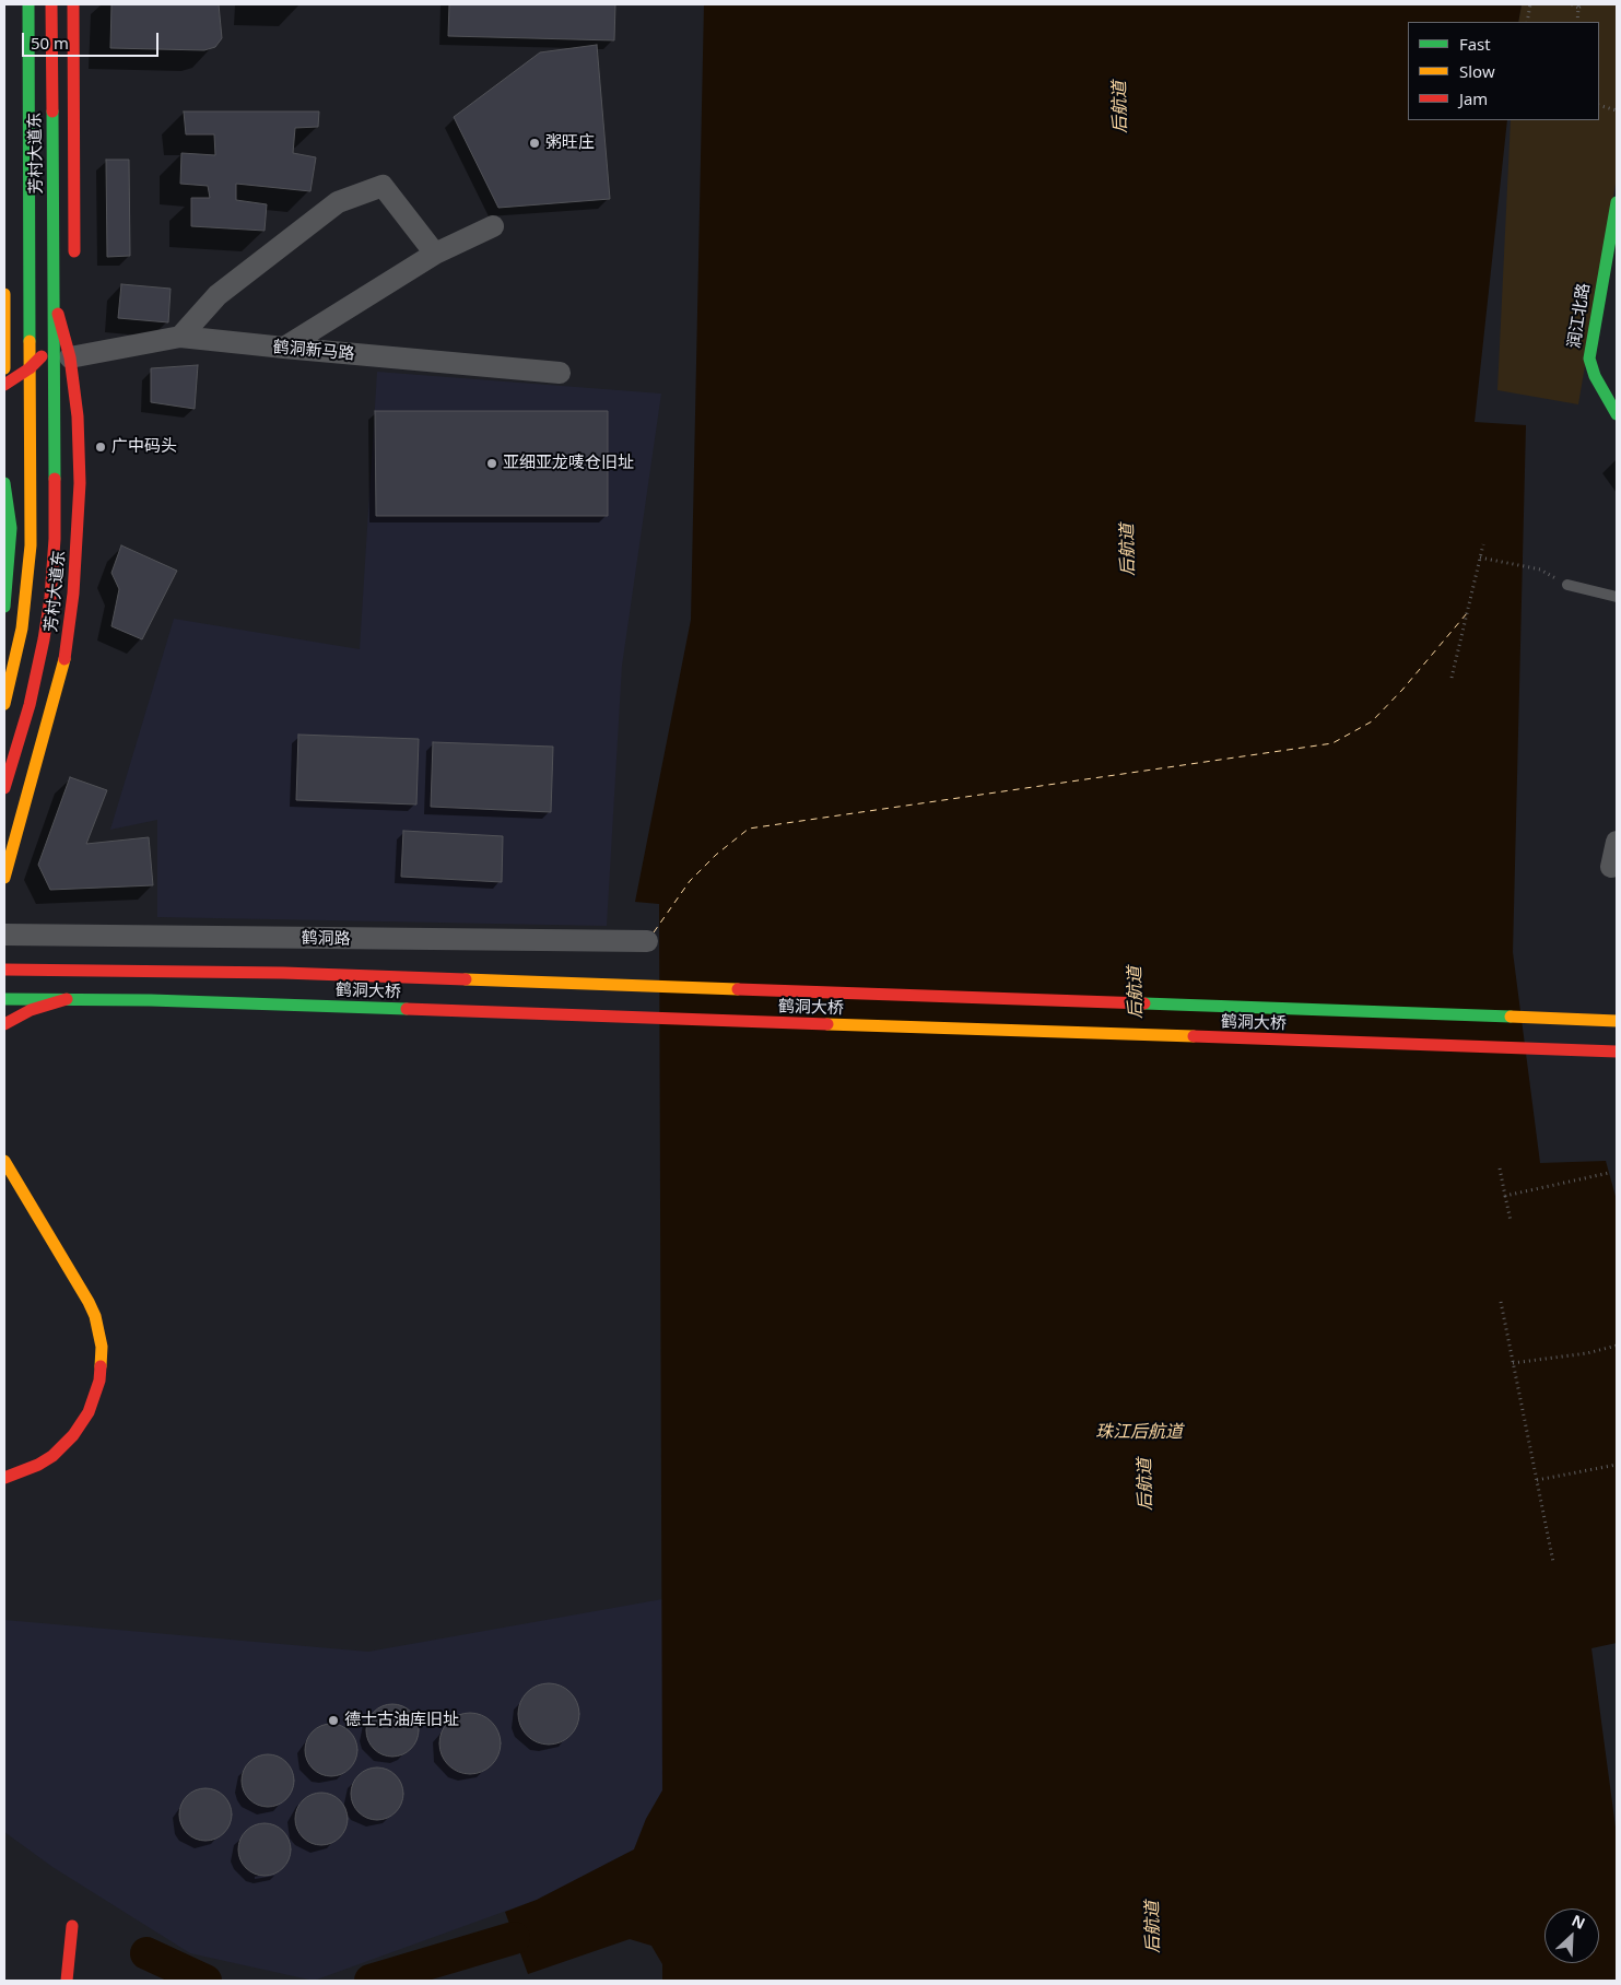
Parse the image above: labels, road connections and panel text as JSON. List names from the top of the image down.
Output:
{
  "streets": {
    "main road": ["芳村大道东", "润江北路", "鹤洞大桥"],
    "street": ["鹤洞新马路", "鹤洞路"]
  },
  "crossings": [
    ["芳村大道东", "鹤洞新马路"]
  ],
  "water": ["后航道", "珠江后航道"],
  "places": [
    "粥旺庄",
    "广中码头",
    "亚细亚龙唛仓旧址",
    "德士古油库旧址"
  ],
  "legend": ["Fast", "Slow", "Jam"],
  "scale_bar": "50 m",
  "north": "top right"
}
